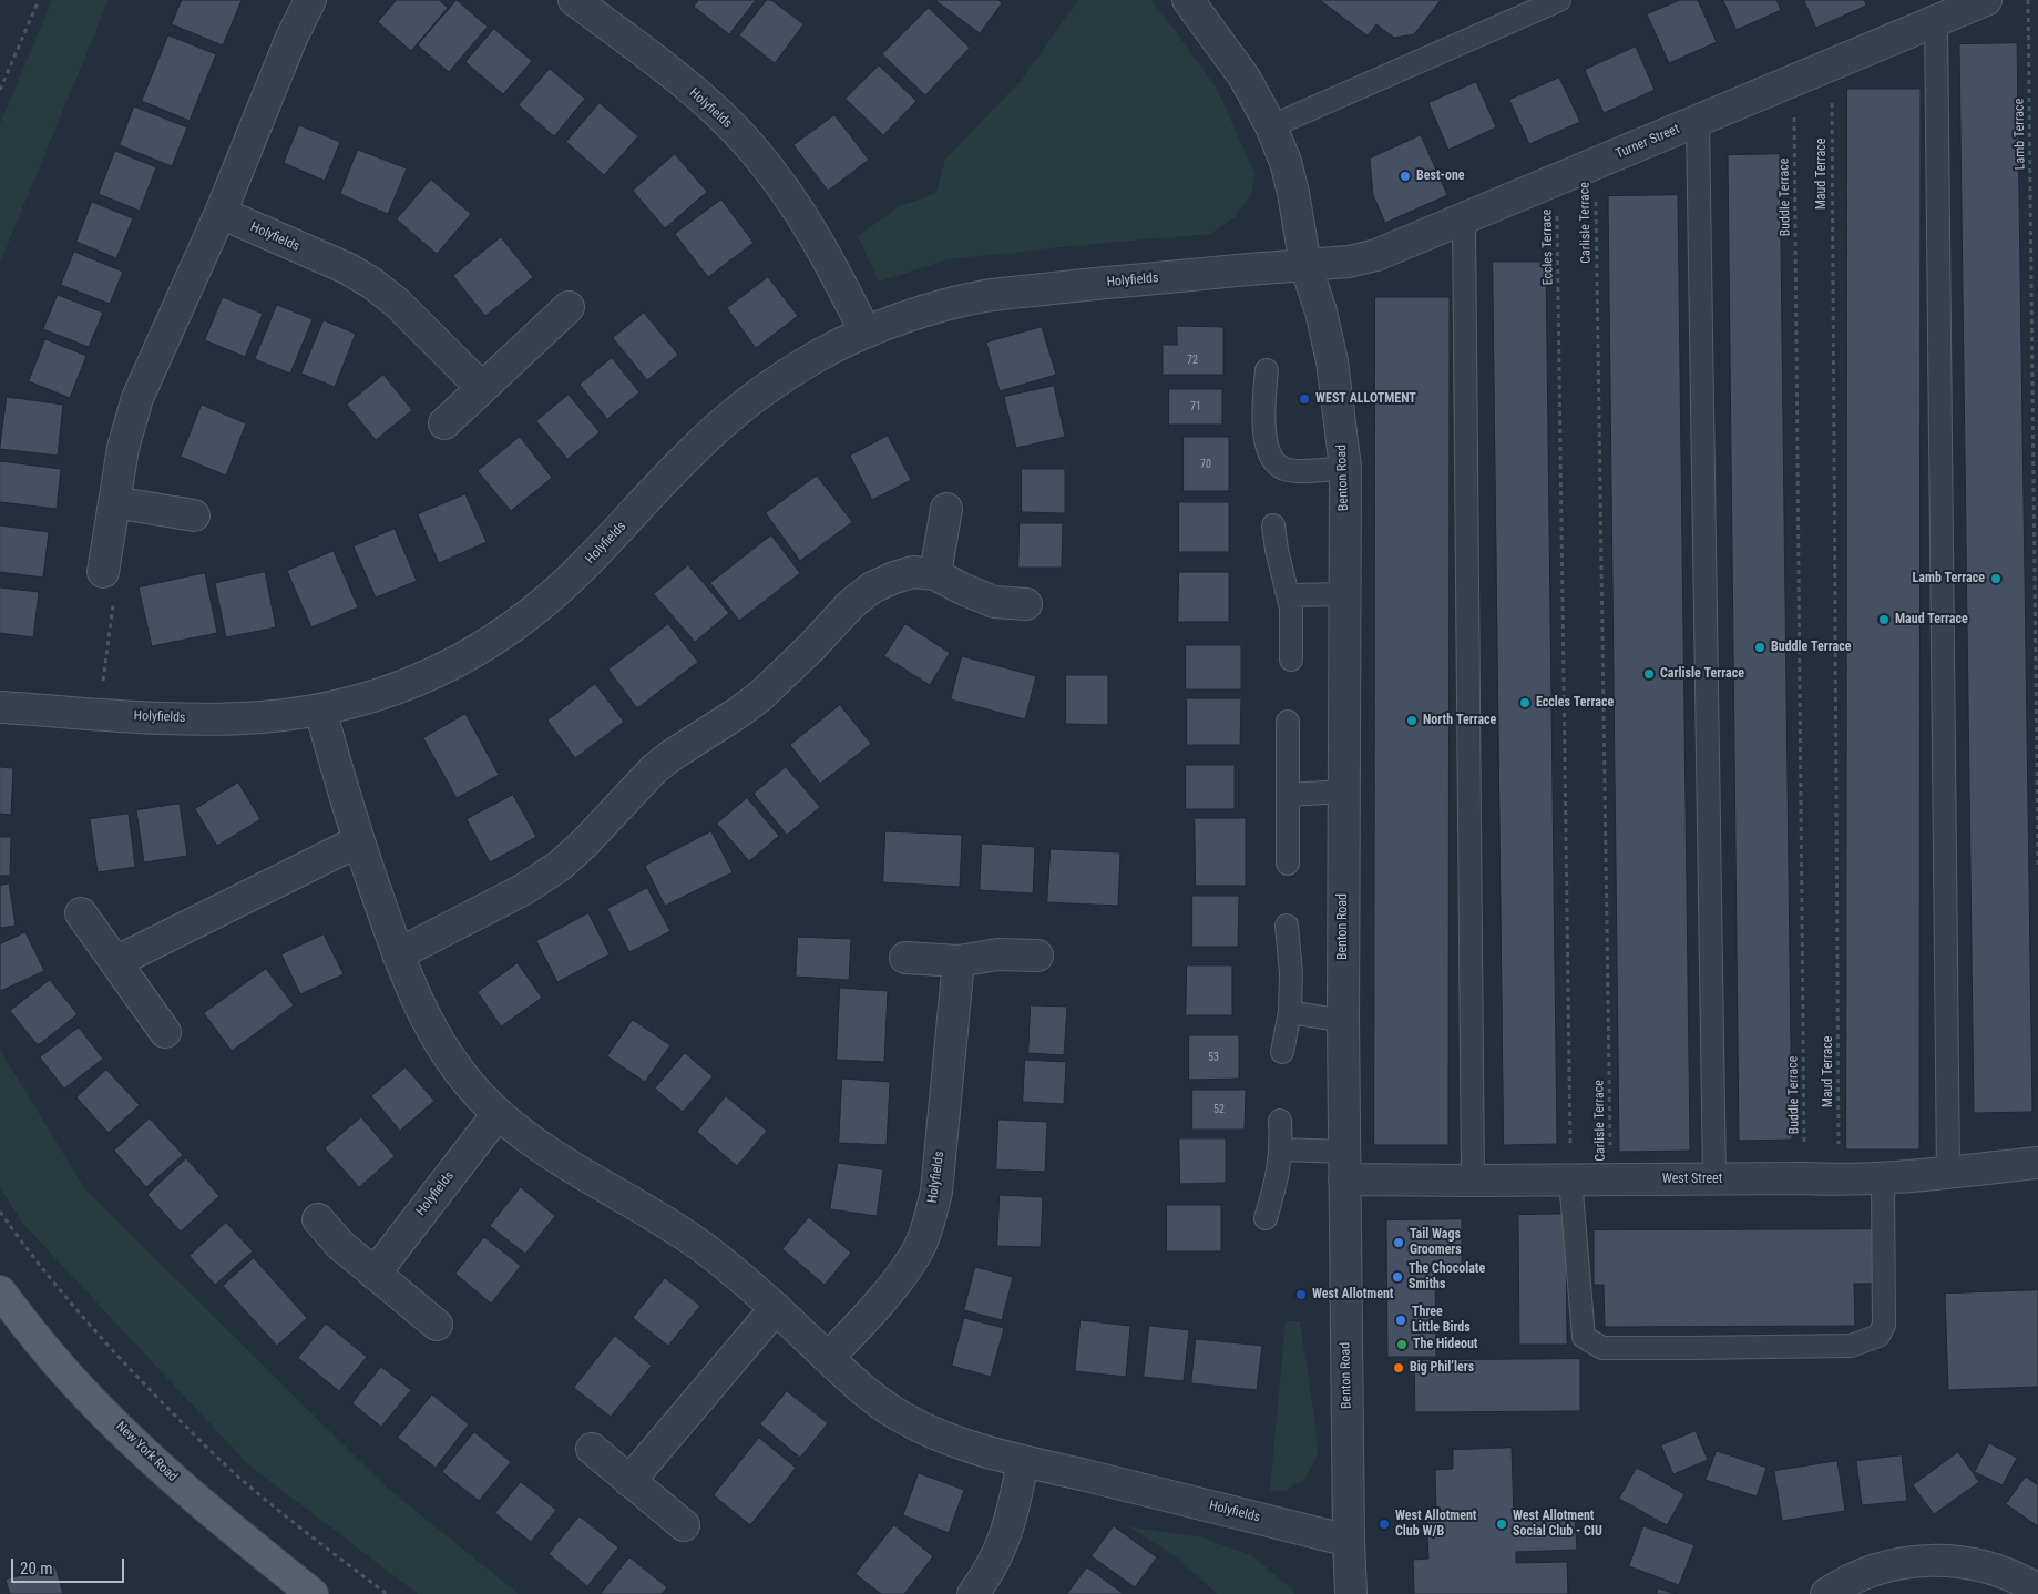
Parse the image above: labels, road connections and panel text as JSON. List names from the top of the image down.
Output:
{
  "streets": {
    "main road": ["New York Road"],
    "street": [
      "Holyfields",
      "Turner Street",
      "Benton Road",
      "West Street"
    ],
    "path": [
      "Lamb Terrace",
      "Maud Terrace",
      "Buddle Terrace",
      "Carlisle Terrace",
      "Eccles Terrace"
    ]
  },
  "crossings": [
    ["Holyfields", "Turner Street"],
    ["Holyfields", "Benton Road"],
    ["Turner Street", "Maud Terrace"],
    ["Turner Street", "Buddle Terrace"],
    ["Turner Street", "Carlisle Terrace"],
    ["Turner Street", "Eccles Terrace"],
    ["Turner Street", "Benton Road"],
    ["Maud Terrace", "West Street"],
    ["Buddle Terrace", "West Street"],
    ["Carlisle Terrace", "West Street"],
    ["Eccles Terrace", "West Street"],
    ["Benton Road", "West Street"]
  ],
  "places": [
    "Best-one",
    "WEST ALLOTMENT",
    "Lamb Terrace",
    "Maud Terrace",
    "Buddle Terrace",
    "Carlisle Terrace",
    "Eccles Terrace",
    "North Terrace",
    "Tail Wags Groomers",
    "The Chocolate Smiths",
    "West Allotment",
    "Three Little Birds",
    "The Hideout",
    "Big Phil’lers",
    "West Allotment Club W/B",
    "West Allotment Social Club - CIU"
  ],
  "house_numbers": [
    "72",
    "71",
    "70",
    "53",
    "52"
  ],
  "scale_bar": "20 m"
}
